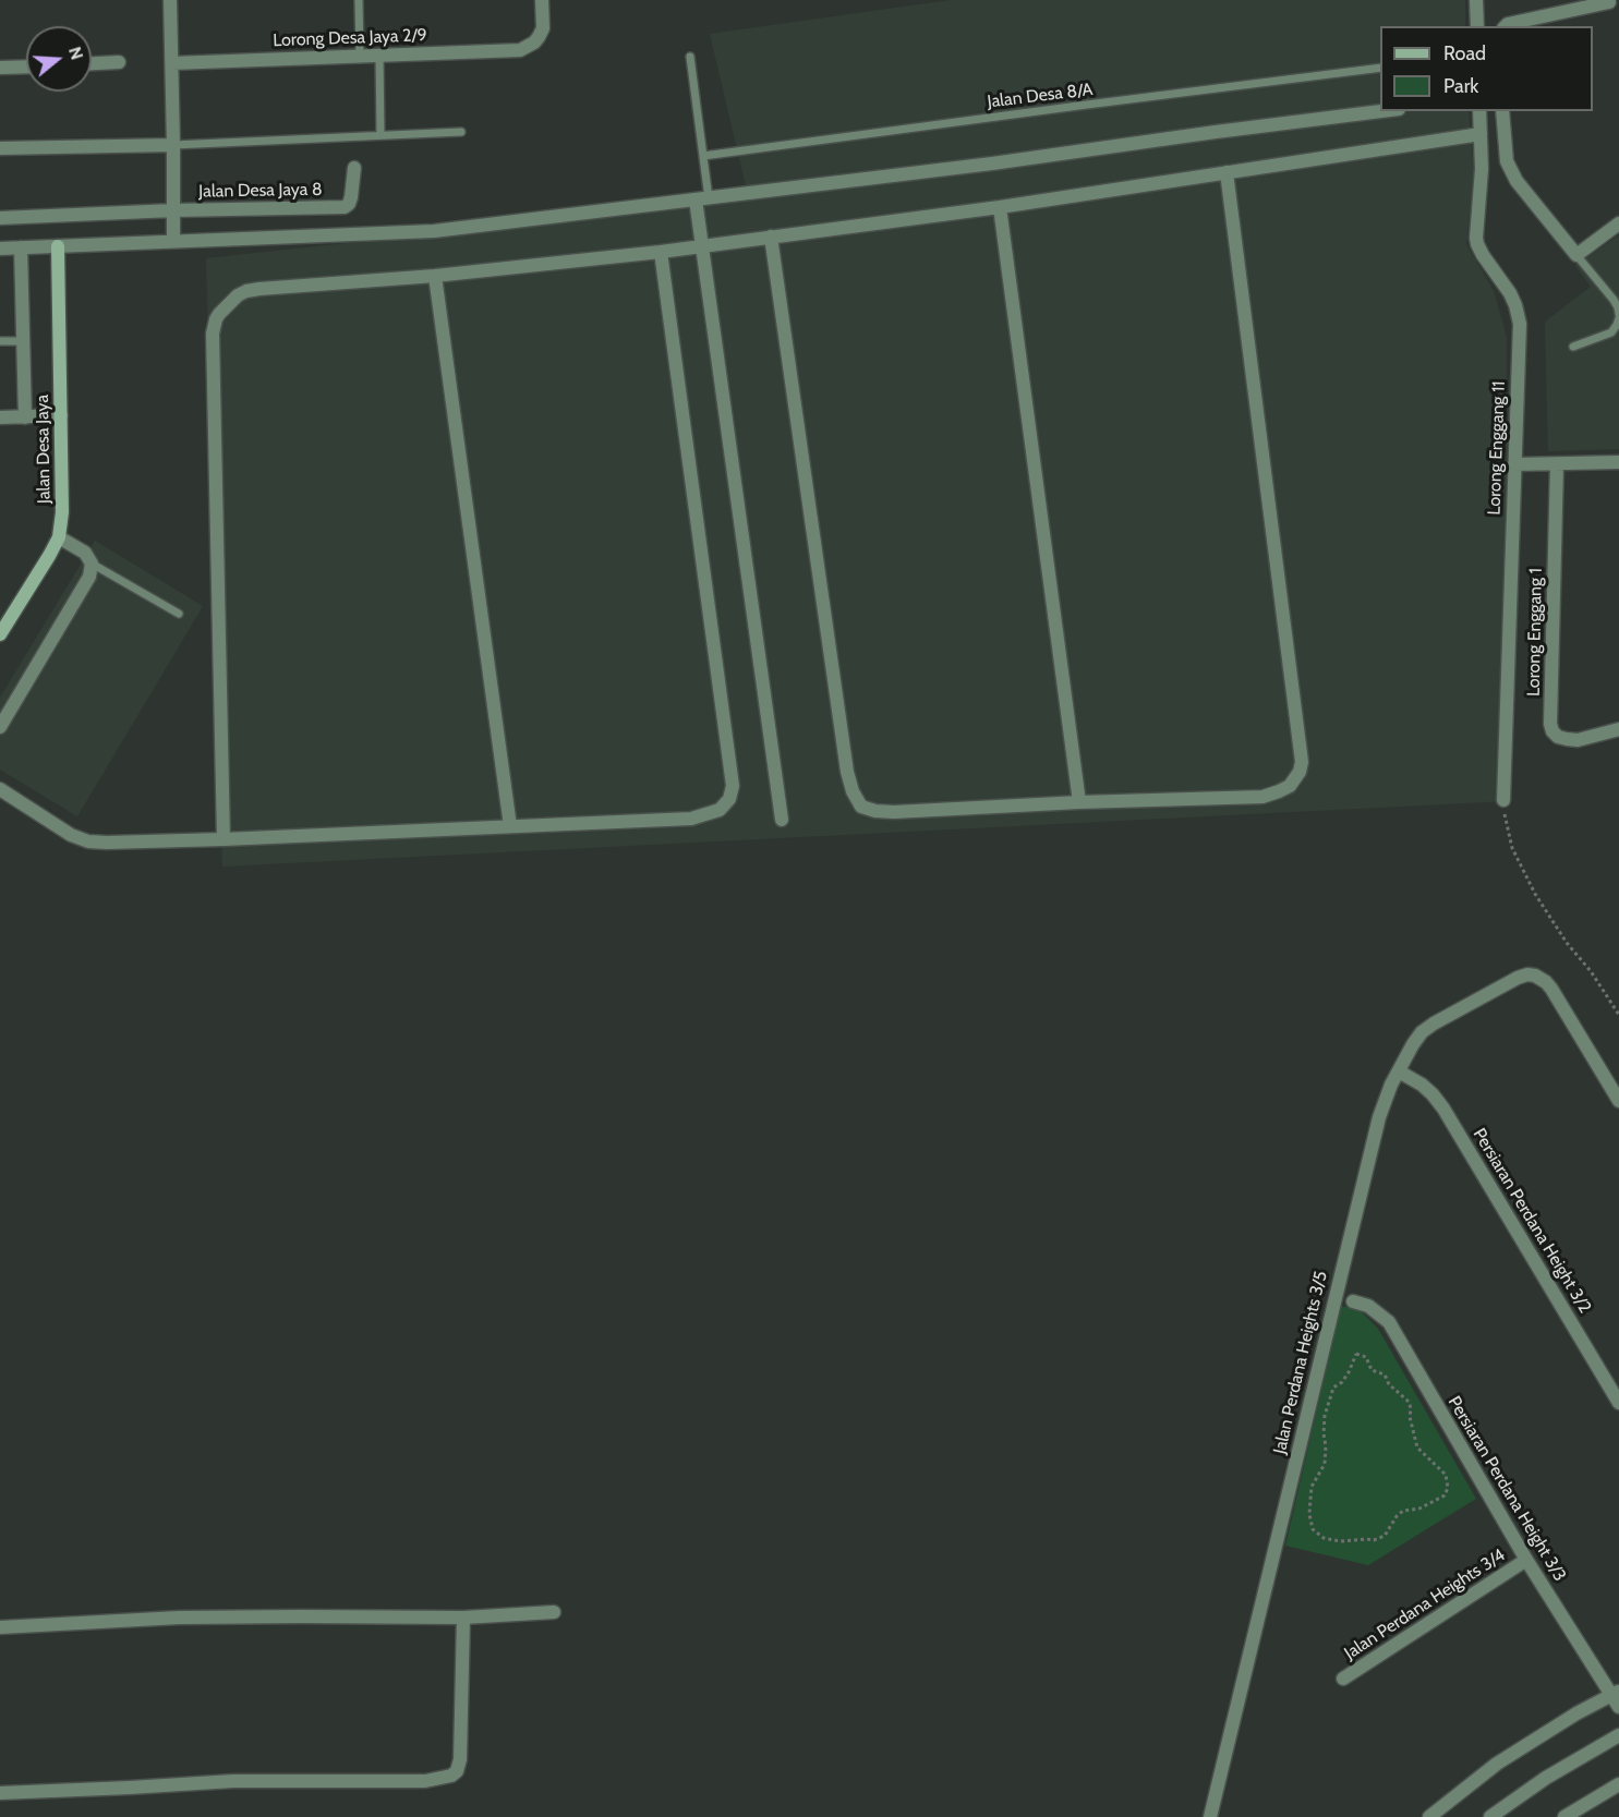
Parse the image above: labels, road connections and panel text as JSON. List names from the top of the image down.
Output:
{
  "streets": {
    "street": [
      "Lorong Desa Jaya 2/9",
      "Jalan Desa Jaya 8",
      "Lorong Enggang 11",
      "Jalan Desa Jaya",
      "Lorong Enggang 1",
      "Persiaran Perdana Height 3/2",
      "Jalan Perdana Heights 3/5",
      "Persiaran Perdana Height 3/3",
      "Jalan Perdana Heights 3/4"
    ],
    "lane": ["Jalan Desa 8/A"]
  },
  "crossings": [
    ["Lorong Desa Jaya 2/9", "Jalan Desa Jaya 8"],
    ["Persiaran Perdana Height 3/2", "Jalan Perdana Heights 3/5"],
    ["Persiaran Perdana Height 3/3", "Jalan Perdana Heights 3/4"]
  ],
  "legend": ["Road", "Park"],
  "north": "right"
}
